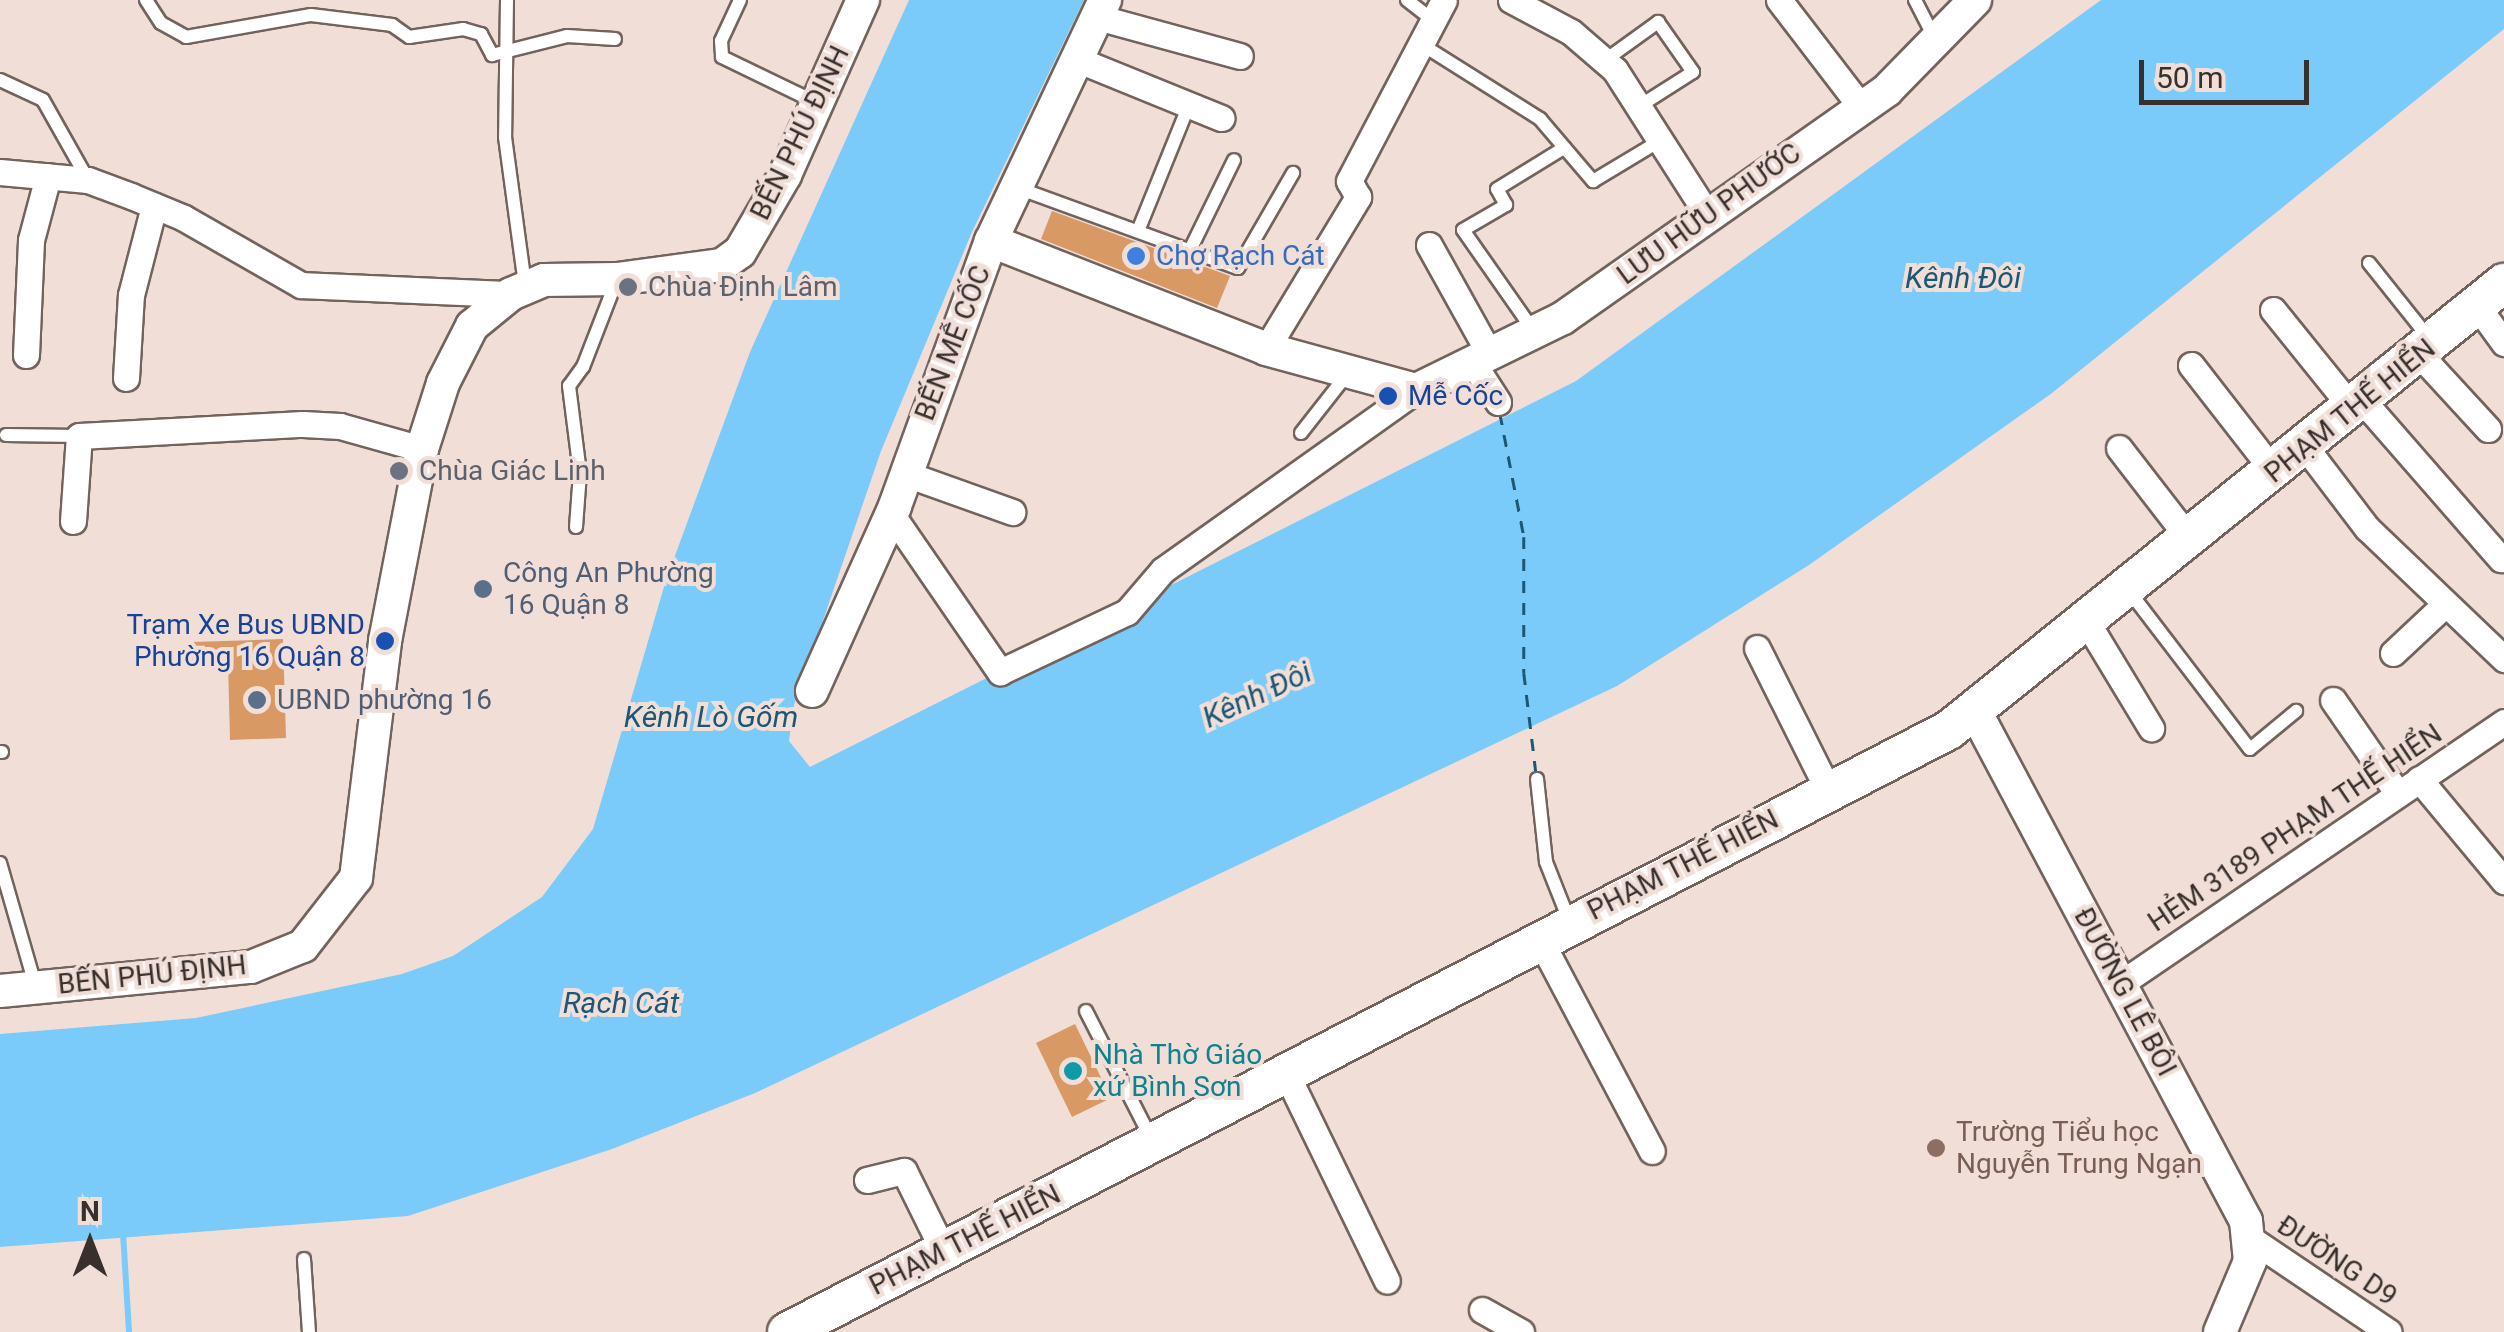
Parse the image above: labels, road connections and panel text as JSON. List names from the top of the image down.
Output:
{
  "streets": {
    "main road": ["PHẠM THẾ HIỂN"],
    "street": [
      "BẾN PHÚ ĐỊNH",
      "LƯU HỮU PHƯỚC",
      "BẾN MỄ CỐC",
      "HẺM 3189 PHẠM THẾ HIỂN",
      "ĐƯỜNG LÊ BÔI",
      "ĐƯỜNG D9"
    ]
  },
  "crossings": [
    ["LƯU HỮU PHƯỚC", "BẾN MỄ CỐC"],
    ["PHẠM THẾ HIỂN", "ĐƯỜNG LÊ BÔI"],
    ["HẺM 3189 PHẠM THẾ HIỂN", "ĐƯỜNG LÊ BÔI"],
    ["ĐƯỜNG LÊ BÔI", "ĐƯỜNG D9"]
  ],
  "water": ["Kênh Đôi", "Kênh Lò Gốm", "Rạch Cát"],
  "places": [
    "Chợ Rạch Cát",
    "Chùa Định Lâm",
    "Mễ Cốc",
    "Chùa Giác Linh",
    "Công An Phường 16 Quận 8",
    "Trạm Xe Bus UBND Phường 16 Quận 8",
    "UBND phường 16",
    "Nhà Thờ Giáo xứ Bình Sơn",
    "Trường Tiểu học Nguyễn Trung Ngạn"
  ],
  "scale_bar": "50 m",
  "north": "top"
}
